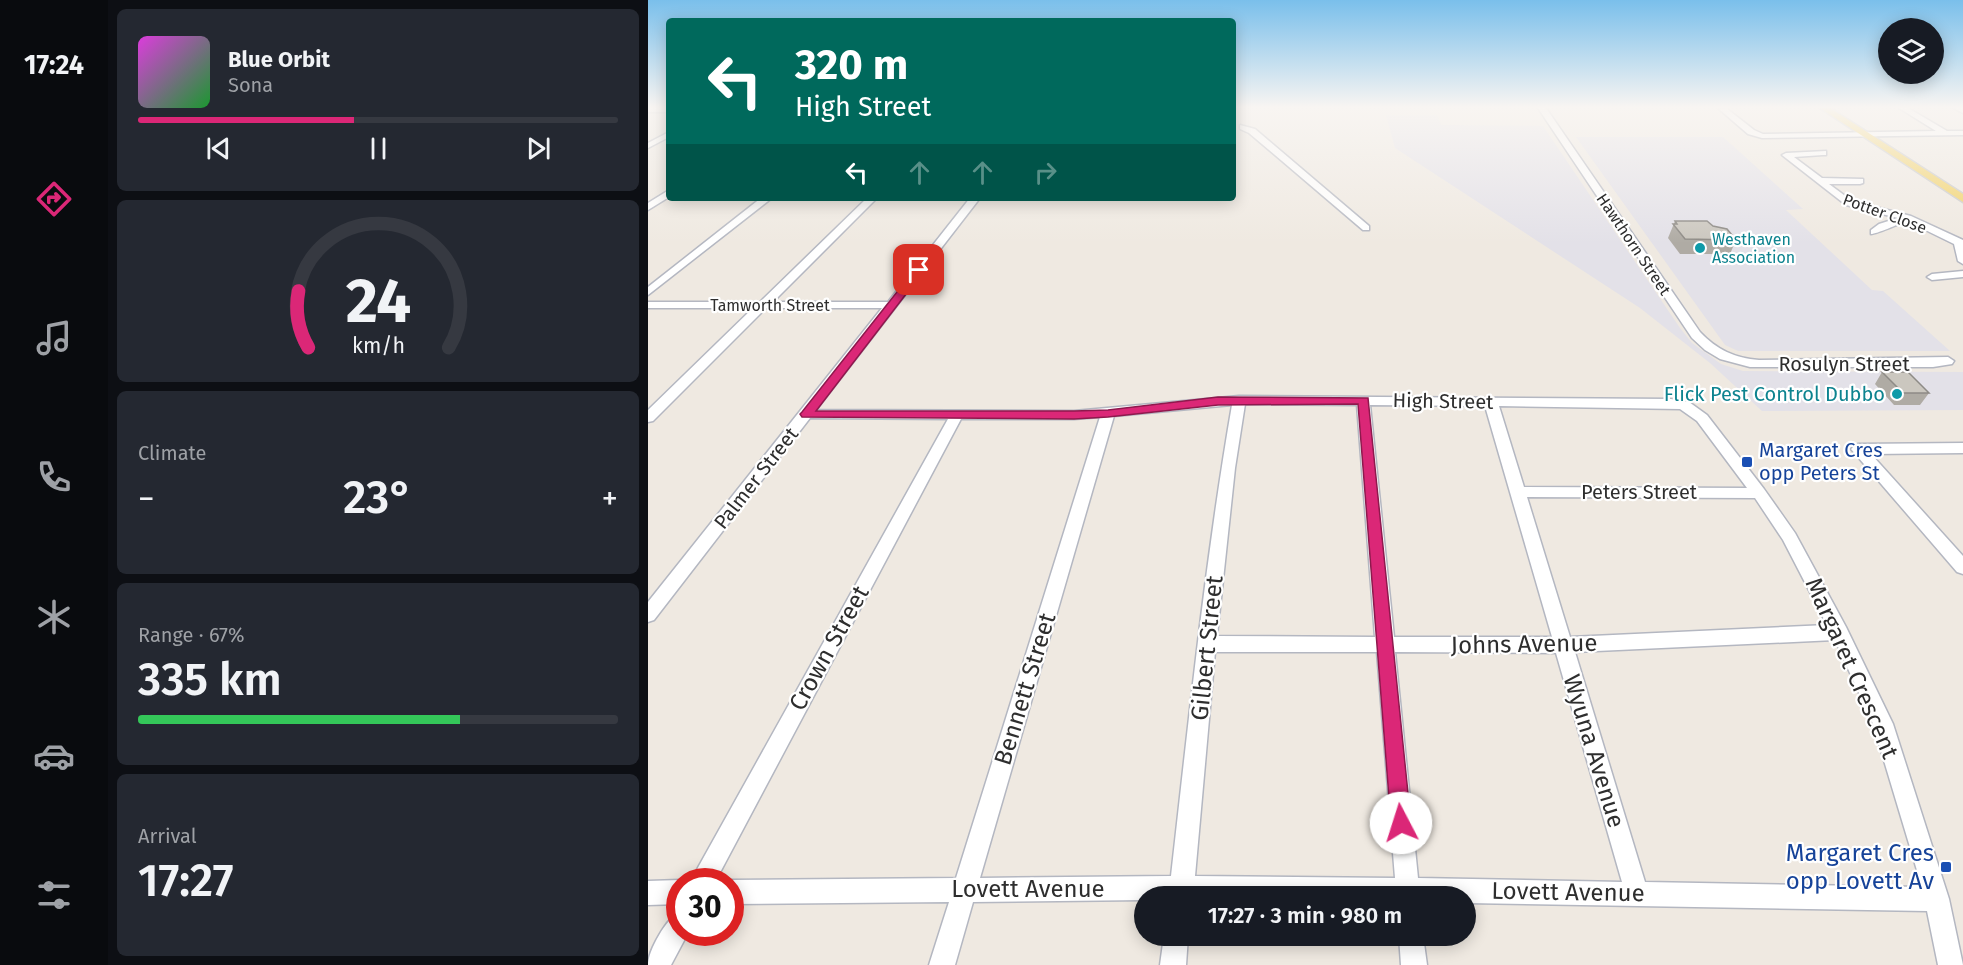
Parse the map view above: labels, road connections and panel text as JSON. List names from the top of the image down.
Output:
{
  "streets": {
    "street": [
      "Potter Close",
      "Hawthorn Street",
      "Tamworth Street",
      "Rosulyn Street",
      "High Street",
      "Palmer Street",
      "Peters Street",
      "Johns Avenue",
      "Crown Street",
      "Gilbert Street",
      "Margaret Crescent",
      "Bennett Street",
      "Wyuna Avenue",
      "Lovett Avenue"
    ]
  },
  "crossings": [
    ["Hawthorn Street", "Rosulyn Street"],
    ["Tamworth Street", "Palmer Street"],
    ["High Street", "Palmer Street"],
    ["High Street", "Crown Street"],
    ["High Street", "Gilbert Street"],
    ["High Street", "Margaret Crescent"],
    ["High Street", "Bennett Street"],
    ["High Street", "Wyuna Avenue"],
    ["Peters Street", "Margaret Crescent"],
    ["Peters Street", "Wyuna Avenue"],
    ["Johns Avenue", "Gilbert Street"],
    ["Johns Avenue", "Margaret Crescent"],
    ["Johns Avenue", "Wyuna Avenue"],
    ["Margaret Crescent", "Lovett Avenue"],
    ["Bennett Street", "Lovett Avenue"],
    ["Wyuna Avenue", "Lovett Avenue"]
  ],
  "places": {
    "other": ["Westhaven Association", "Flick Pest Control Dubbo"],
    "transit": ["Margaret Cres opp Peters St", "Margaret Cres opp Lovett Av"]
  },
  "page": {
    "tabs": "17:24",
    "turn": ["320 m", "High Street"],
    "song": ["Blue Orbit", "Sona"],
    "tile": [
      "Climate",
      ["Range · 67%", "335 km"],
      ["Arrival", "17:27"]
    ],
    "heat": ["−", "23°", "+"],
    "limit": "30",
    "trip": "17:27 · 3 min · 980 m",
    "gauge": ["24", "km/h"]
  }
}
